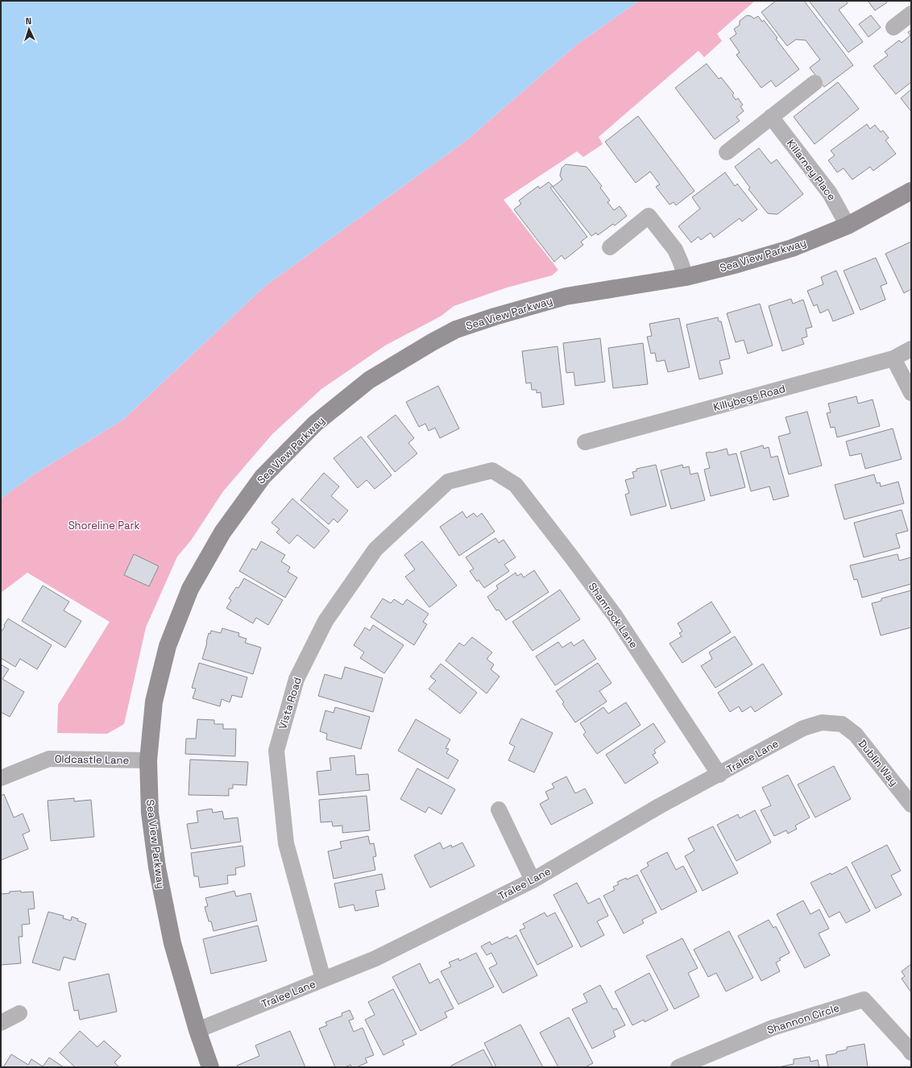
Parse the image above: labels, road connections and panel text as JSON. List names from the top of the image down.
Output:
{
  "streets": {
    "street": [
      "Killarney Place",
      "Sea View Parkway",
      "Killybegs Road",
      "Shamrock Lane",
      "Vista Road",
      "Tralee Lane",
      "Oldcastle Lane",
      "Dublin Way",
      "Shannon Circle"
    ]
  },
  "crossings": [
    ["Killarney Place", "Sea View Parkway"],
    ["Sea View Parkway", "Tralee Lane"],
    ["Sea View Parkway", "Oldcastle Lane"],
    ["Shamrock Lane", "Vista Road"],
    ["Shamrock Lane", "Tralee Lane"],
    ["Vista Road", "Tralee Lane"],
    ["Tralee Lane", "Dublin Way"]
  ],
  "parks": ["Shoreline Park"],
  "north": "top"
}
